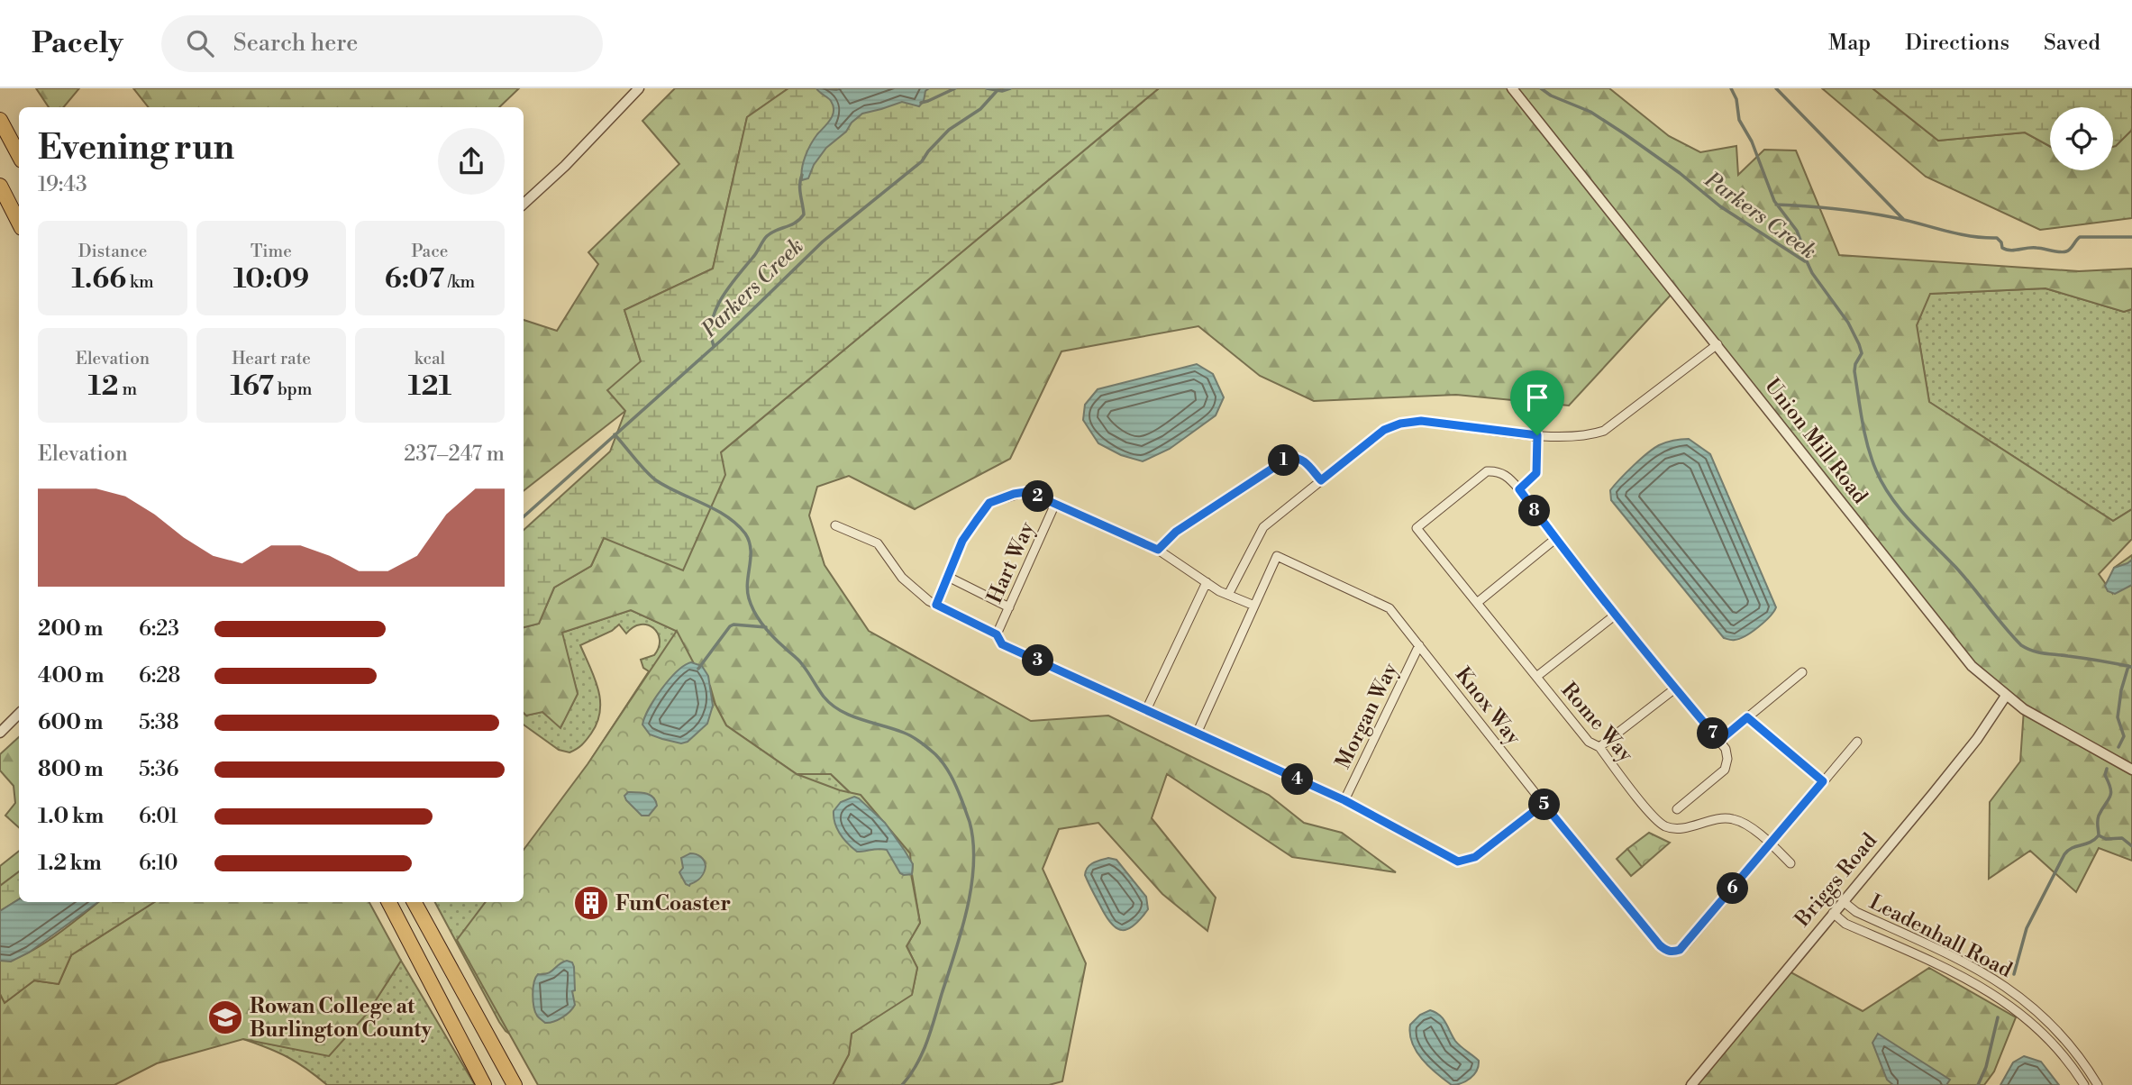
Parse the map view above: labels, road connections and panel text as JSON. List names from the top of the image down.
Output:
{
  "streets": {
    "street": [
      "Union Mill Road",
      "Hart Way",
      "Knox Way",
      "Morgan Way",
      "Rome Way",
      "Briggs Road",
      "Leadenhall Road"
    ]
  },
  "crossings": [
    ["Union Mill Road", "Briggs Road"],
    ["Knox Way", "Morgan Way"],
    ["Knox Way", "Rome Way"],
    ["Briggs Road", "Leadenhall Road"]
  ],
  "water": ["Parkers Creek"],
  "places": {
    "building": ["FunCoaster"],
    "school or university": ["Rowan College at Burlington County"]
  },
  "page": {
    "header": "Pacely",
    "search": "Search here",
    "nav": ["Map", "Directions", "Saved"],
    "heading": ["Evening run", "19:43"],
    "stats": [
      ["Distance", "1.66 km"],
      ["Time", "10:09"],
      ["Pace", "6:07 /km"],
      ["Elevation", "12 m"],
      ["Heart rate", "167 bpm"],
      ["kcal", "121"]
    ],
    "chart": ["Elevation", "237–247 m"],
    "pins": [
      "1",
      "2",
      "8",
      "3",
      "7",
      "4",
      "5",
      "6"
    ],
    "list": [
      {
        "name": "200 m",
        "note": "6:23"
      },
      {
        "name": "400 m",
        "note": "6:28"
      },
      {
        "name": "600 m",
        "note": "5:38"
      },
      {
        "name": "800 m",
        "note": "5:36"
      },
      {
        "name": "1.0 km",
        "note": "6:01"
      },
      {
        "name": "1.2 km",
        "note": "6:10"
      }
    ]
  }
}
